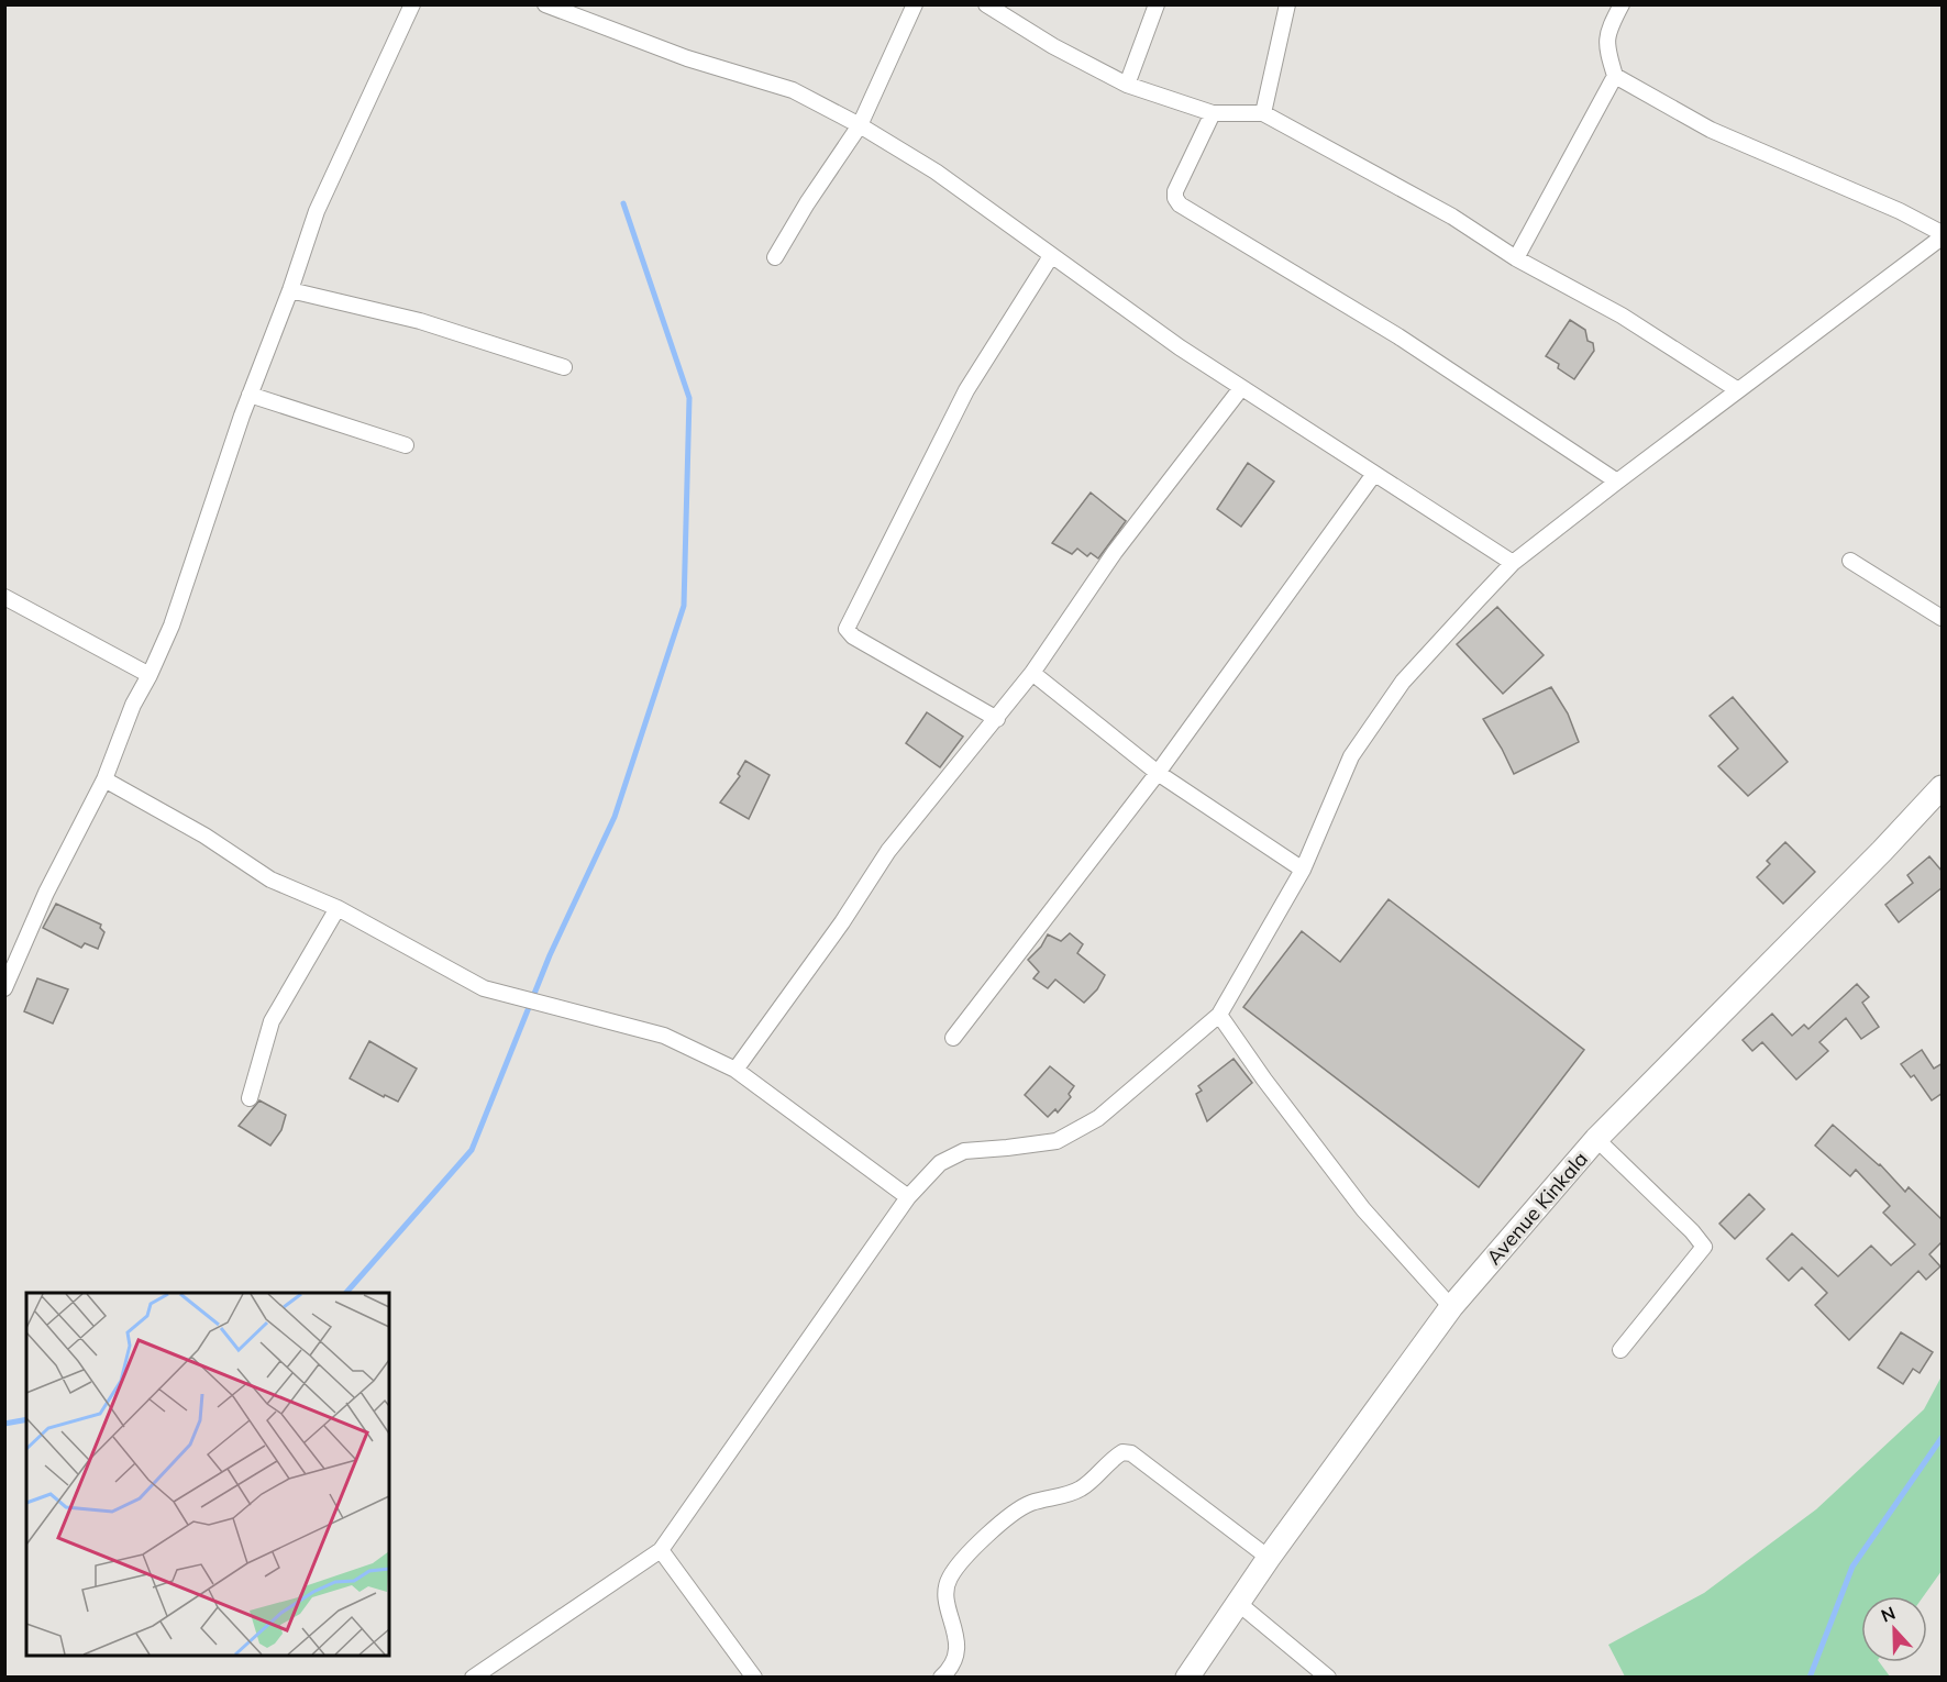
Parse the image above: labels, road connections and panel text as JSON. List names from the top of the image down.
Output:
{
  "streets": {
    "main road": ["Avenue Kinkala"]
  },
  "north": "top"
}
